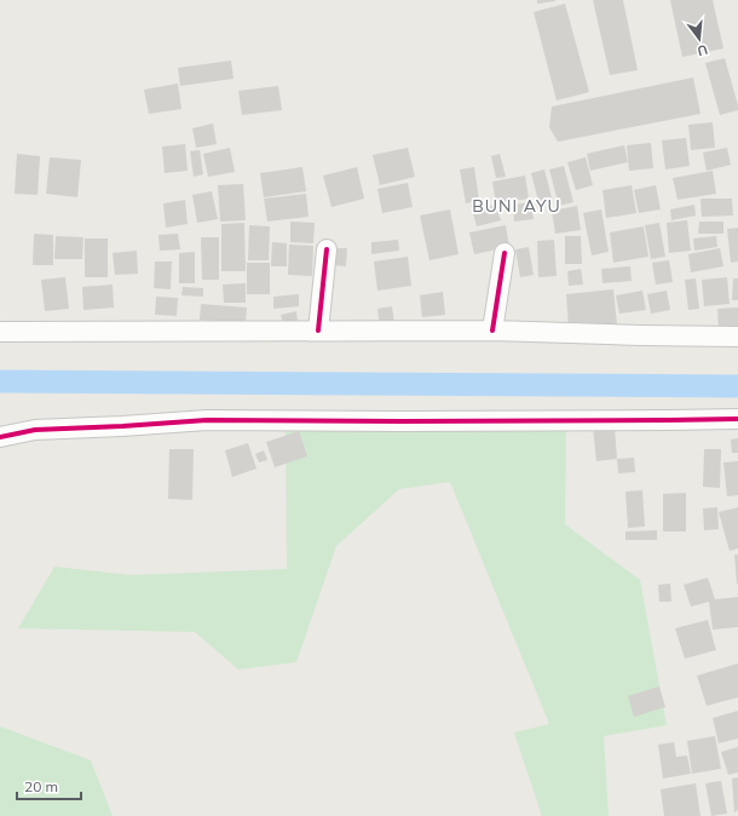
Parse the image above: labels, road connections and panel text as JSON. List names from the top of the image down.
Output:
{
  "districts": ["BUNI AYU"],
  "scale_bar": "20 m",
  "north": "bottom"
}
